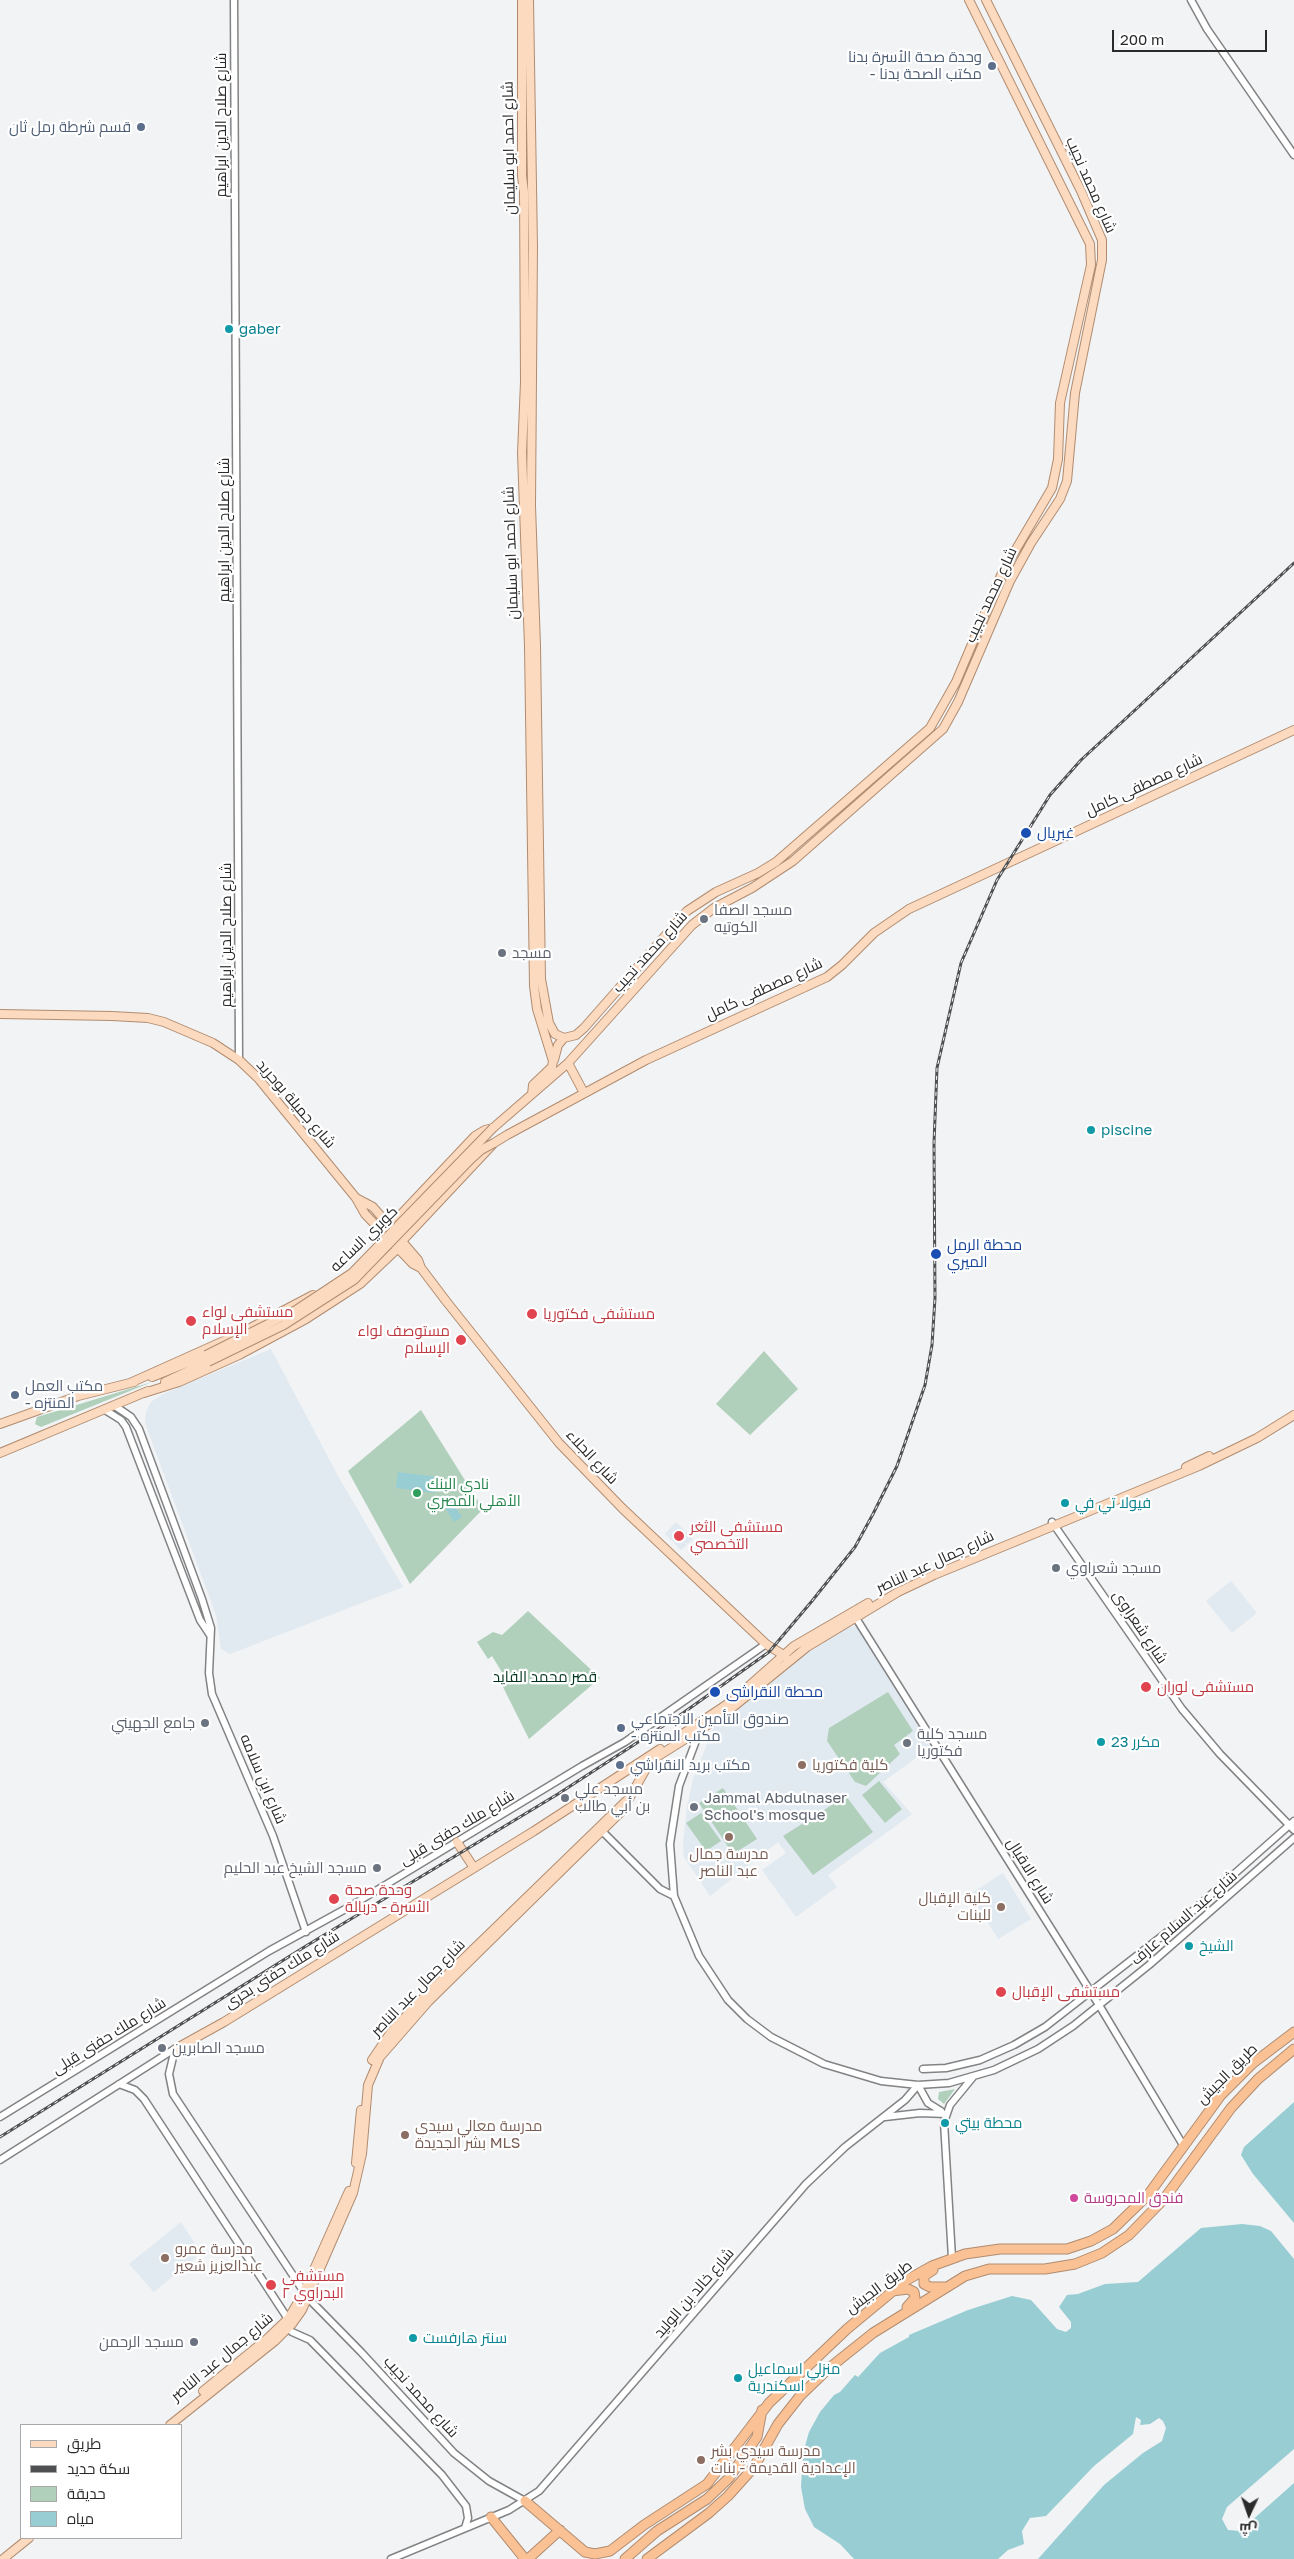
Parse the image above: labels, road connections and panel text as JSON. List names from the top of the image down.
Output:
{
  "streets": {
    "highway": ["طريق الجيش"],
    "main road": [
      "شارع احمد ابو سليمان",
      "شارع محمد نجيب",
      "شارع مصطفى كامل",
      "شارع جميلة بوحريد",
      "كوبري الساعه",
      "شارع الجلاء",
      "شارع جمال عبد الناصر",
      "شارع ملك حفنى بحرى"
    ],
    "street": [
      "شارع صلاح الدين ابراهيم",
      "شارع شعراوى",
      "شارع ابن سلامه",
      "شارع ملك حفنى قبلى",
      "شارع الاقبال",
      "شارع عبد السلام عارف",
      "شارع خالد بن الوليد"
    ]
  },
  "crossings": [
    ["شارع صلاح الدين ابراهيم", "شارع جميلة بوحريد"],
    ["شارع احمد ابو سليمان", "شارع محمد نجيب"],
    ["شارع محمد نجيب", "شارع جمال عبد الناصر"],
    ["شارع محمد نجيب", "شارع ملك حفنى بحرى"],
    ["شارع محمد نجيب", "طريق الجيش"],
    ["شارع محمد نجيب", "شارع خالد بن الوليد"],
    ["شارع مصطفى كامل", "كوبري الساعه"],
    ["شارع مصطفى كامل", "شارع الجلاء"],
    ["شارع جميلة بوحريد", "شارع الجلاء"],
    ["شارع الجلاء", "شارع جمال عبد الناصر"],
    ["شارع الجلاء", "شارع ملك حفنى قبلى"],
    ["شارع جمال عبد الناصر", "شارع شعراوى"],
    ["شارع جمال عبد الناصر", "شارع الاقبال"],
    ["شارع جمال عبد الناصر", "شارع عبد السلام عارف"],
    ["شارع جمال عبد الناصر", "شارع ملك حفنى بحرى"],
    ["شارع شعراوى", "شارع عبد السلام عارف"],
    ["شارع ابن سلامه", "شارع ملك حفنى قبلى"],
    ["شارع الاقبال", "شارع عبد السلام عارف"],
    ["شارع الاقبال", "طريق الجيش"],
    ["شارع عبد السلام عارف", "شارع خالد بن الوليد"],
    ["طريق الجيش", "شارع خالد بن الوليد"]
  ],
  "parks": ["قصر محمد الفايد"],
  "places": [
    "وحدة صحة الأسرة بدنا - مكتب الصحة بدنا",
    "قسم شرطة رمل ثان",
    "gaber",
    "غبريال",
    "مسجد الصفا الكوتيه",
    "مسجد",
    "piscine",
    "محطة الرمل الميري",
    "مستشفى فكتوريا",
    "مستشفى لواء الإسلام",
    "مستوصف لواء الإسلام",
    "مكتب العمل - المنتزه",
    "نادي البنك الأهلي المصري",
    "فيولا تي في",
    "مستشفى الثغر التخصصي",
    "مسجد شعراوي",
    "مستشفى لوران",
    "محطة النقراشى",
    "جامع الجهيني",
    "صندوق التأمين الاجتماعي - مكتب المنتزه",
    "23 مكرر",
    "مسجد كلية فكتوريا",
    "مكتب بريد النقراشي",
    "كلية فكتوريا",
    "مسجد علي بن أبي طالب",
    "Jammal Abdulnaser School's mosque",
    "مدرسة جمال عبد الناصر",
    "مسجد الشيخ عبد الحليم",
    "وحدة صحة الأسرة - دربالة",
    "كلية الإقبال للبنات",
    "الشيخ",
    "مستشفى الإقبال",
    "مسجد الصابرين",
    "محطة بيتي",
    "مدرسة معالي سيدي بشر الجديدة MLS",
    "فندق المحروسة",
    "مدرسة عمرو عبدالعزيز شعير",
    "مستشفى البدراوي ٢",
    "سنتر هارفست",
    "مسجد الرحمن",
    "منزلي اسماعيل اسكندرية",
    "مدرسة سيدي بشر الإعدادية القديمة - بنات"
  ],
  "legend": [
    "طريق",
    "سكة حديد",
    "حديقة",
    "مياه"
  ],
  "scale_bar": "200 m",
  "north": "bottom"
}
